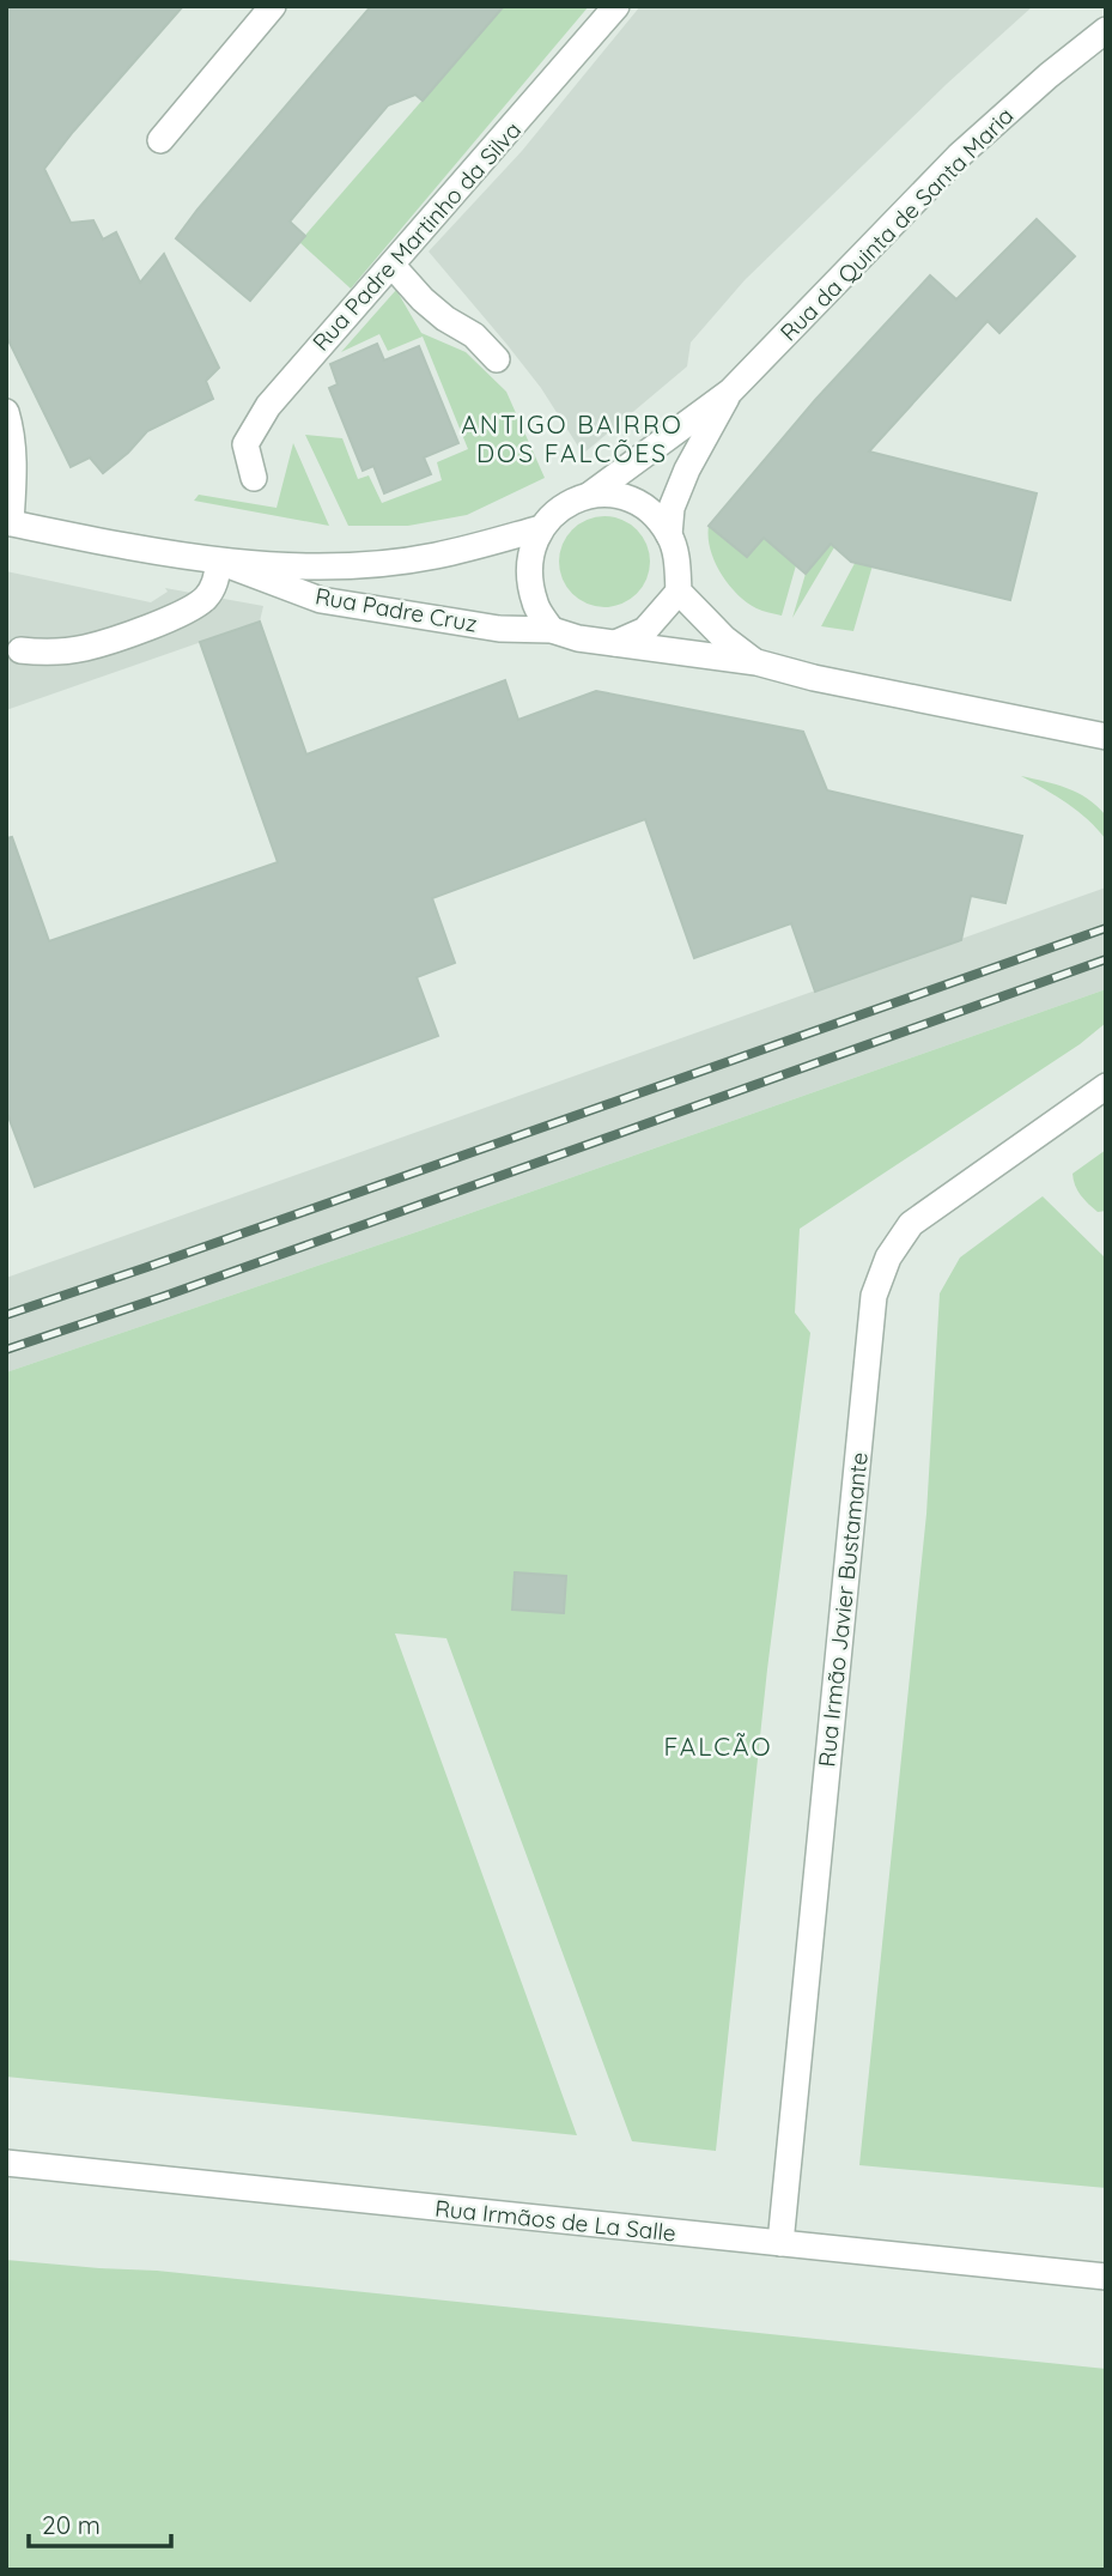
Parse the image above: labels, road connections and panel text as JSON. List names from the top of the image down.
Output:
{
  "streets": {
    "street": [
      "Rua da Quinta de Santa Maria",
      "Rua Padre Martinho da Silva",
      "Rua Padre Cruz",
      "Rua Irmão Javier Bustamante",
      "Rua Irmãos de La Salle"
    ]
  },
  "crossings": [
    ["Rua da Quinta de Santa Maria", "Rua Padre Cruz"],
    ["Rua Irmão Javier Bustamante", "Rua Irmãos de La Salle"]
  ],
  "districts": ["ANTIGO BAIRRO DOS FALCÕES", "FALCÃO"],
  "scale_bar": "20 m"
}
